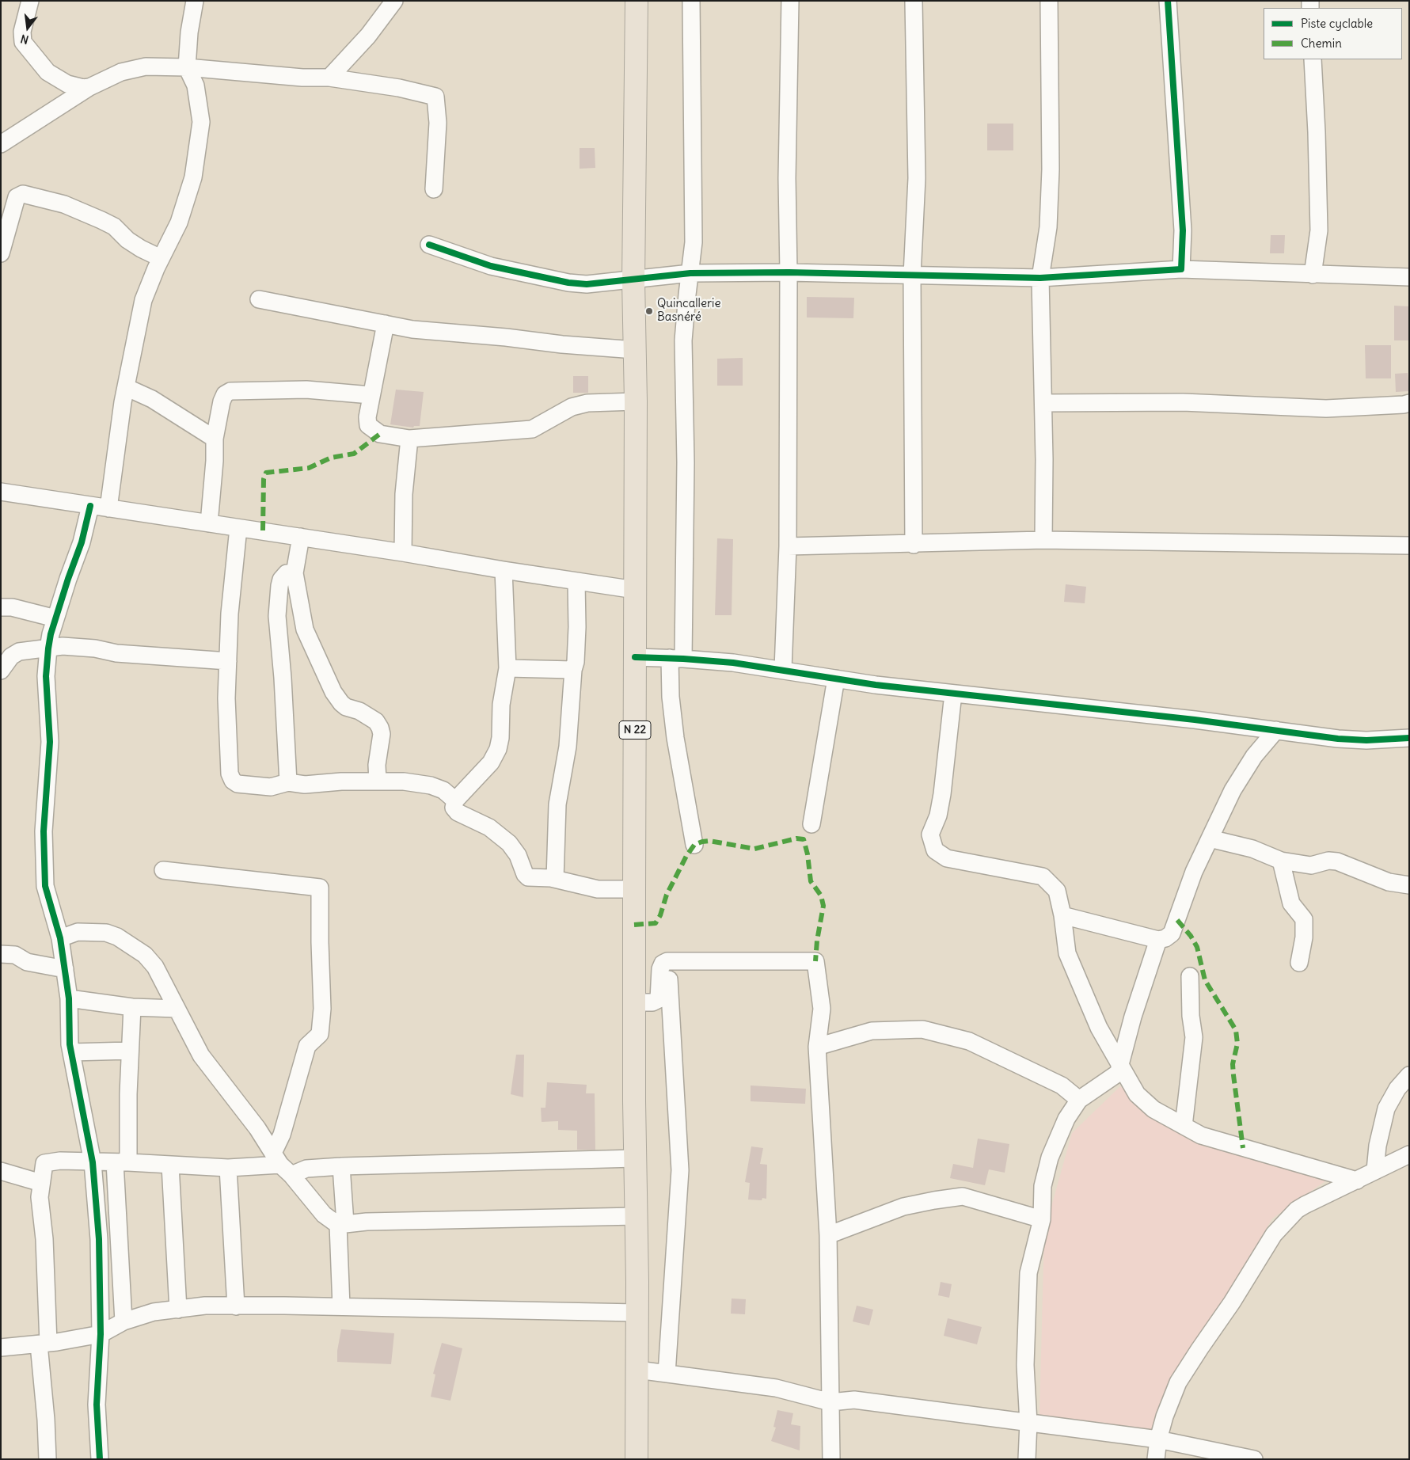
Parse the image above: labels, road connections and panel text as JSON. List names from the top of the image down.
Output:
{
  "streets": {
    "main road": ["N 22"]
  },
  "places": ["Quincallerie Basnéré"],
  "legend": ["Piste cyclable", "Chemin"],
  "north": "bottom"
}
